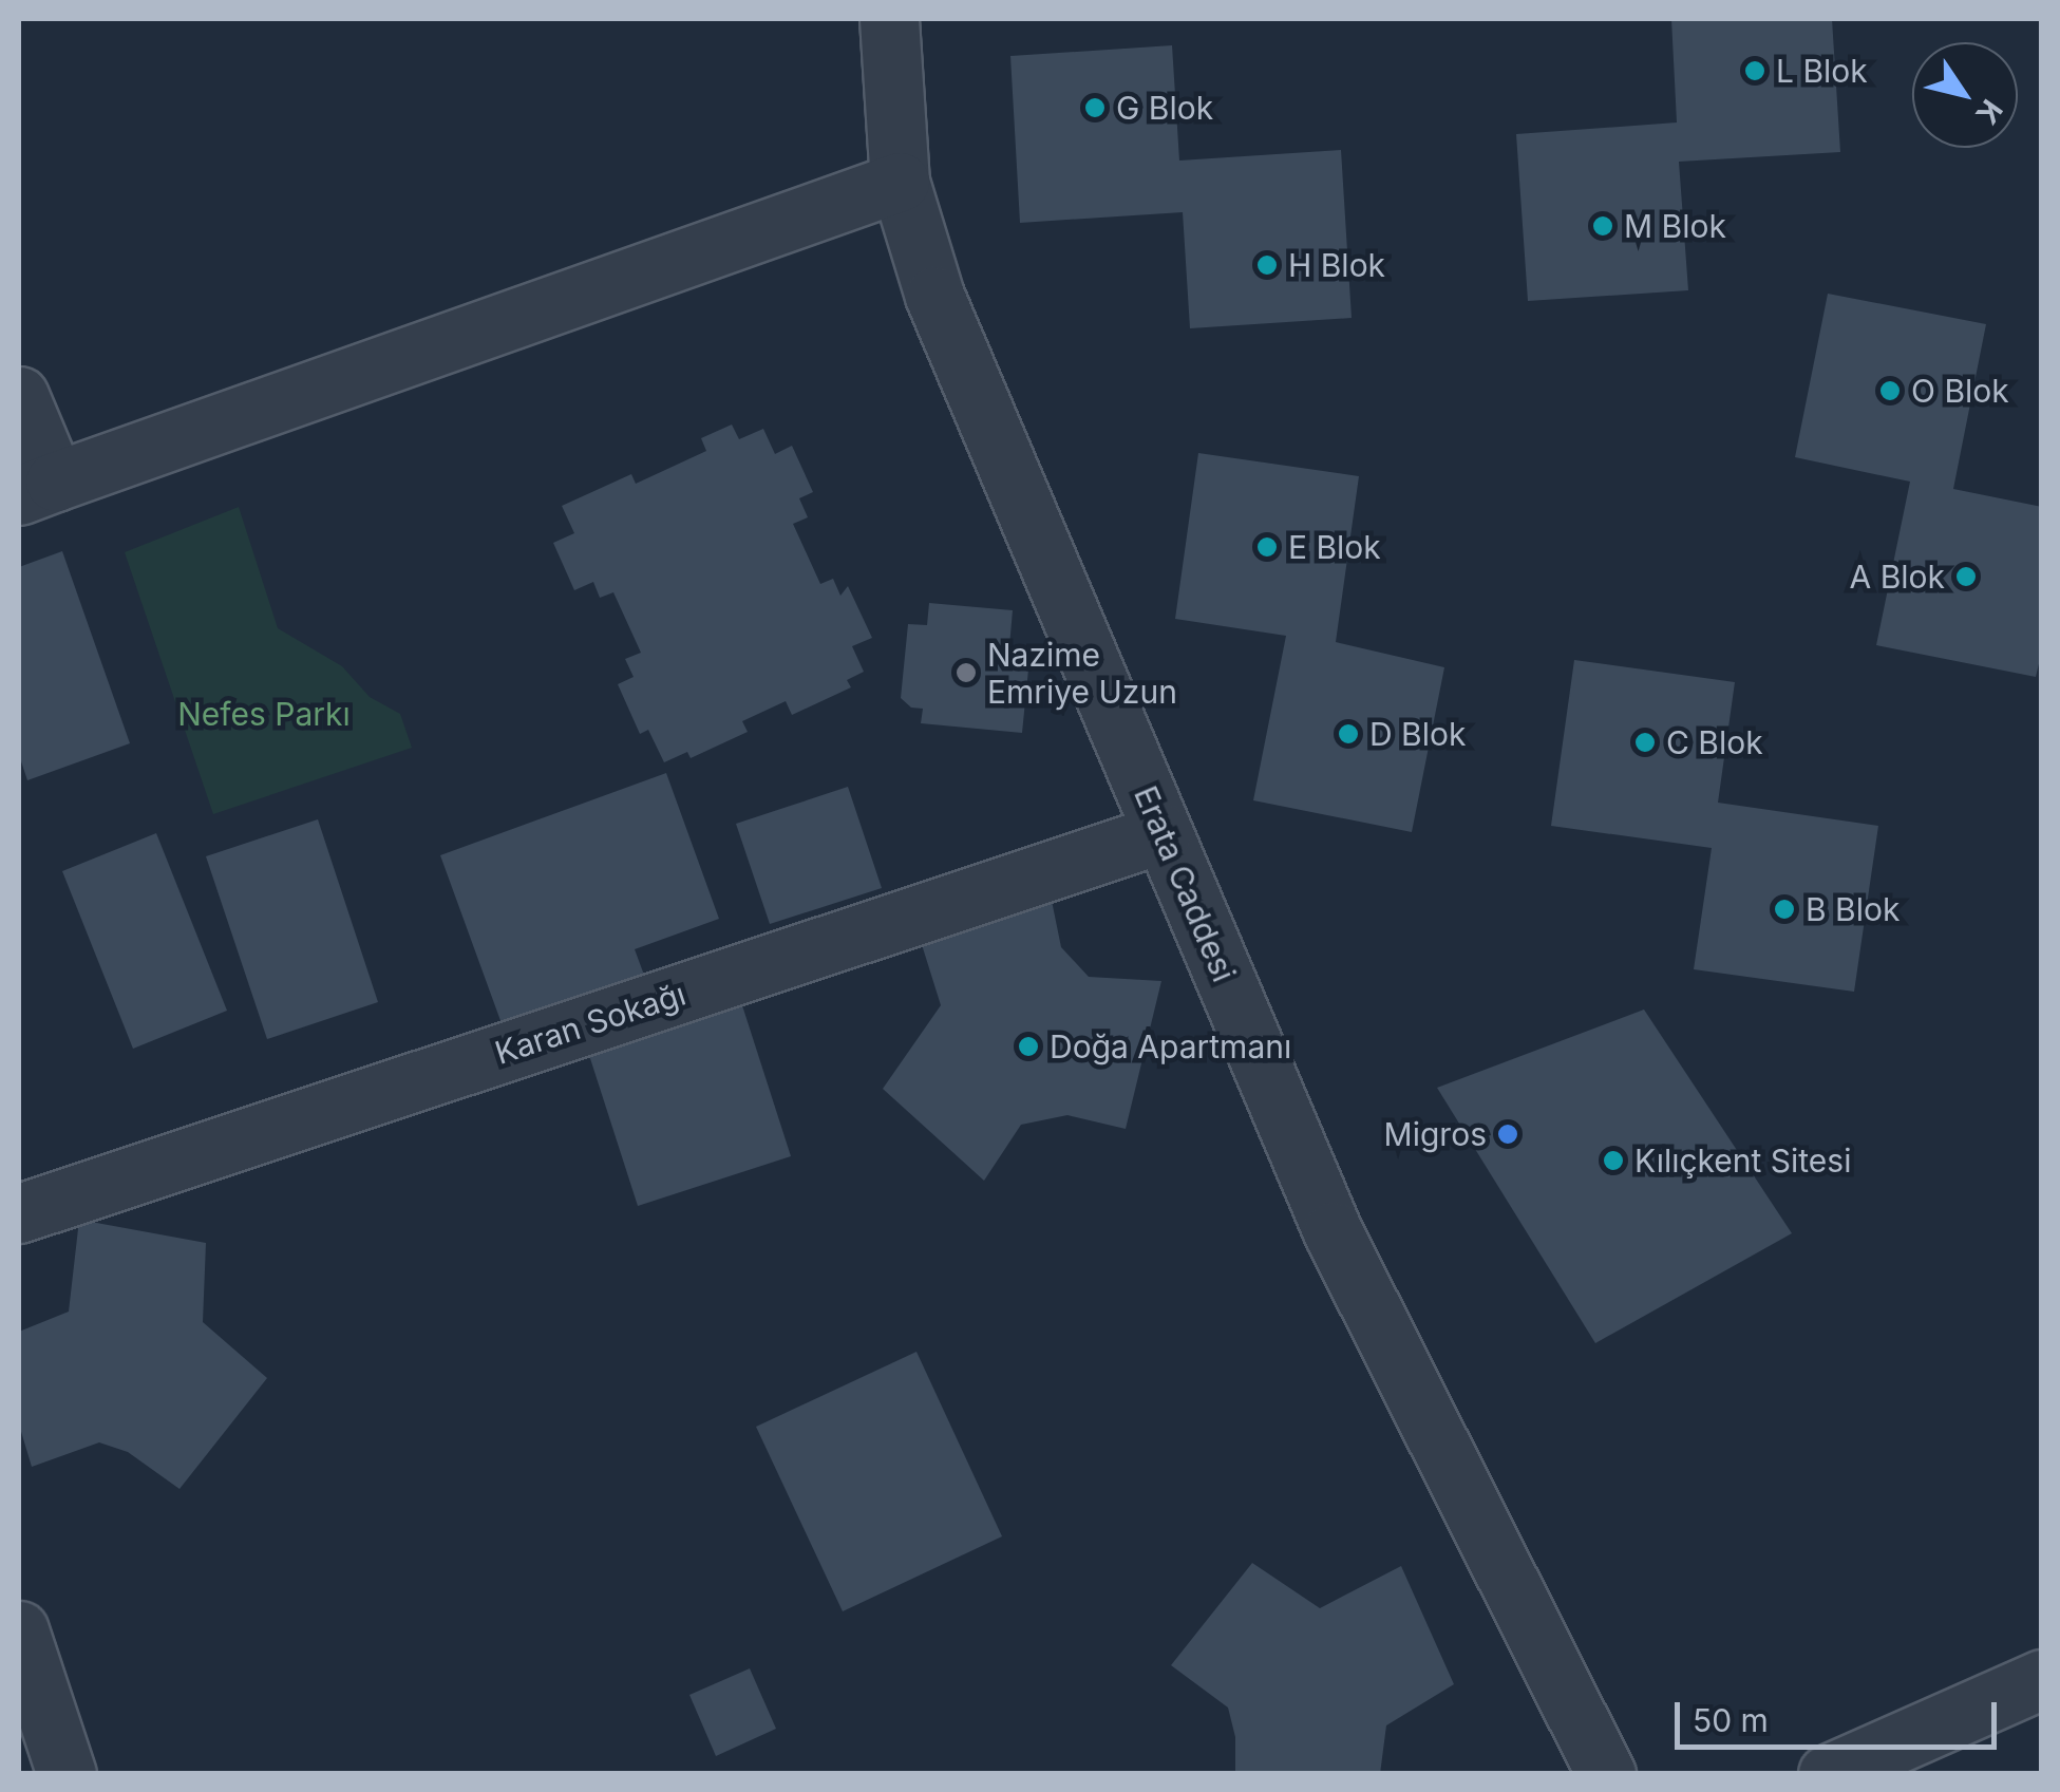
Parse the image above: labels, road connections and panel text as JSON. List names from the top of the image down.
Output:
{
  "streets": {
    "street": ["Erata Caddesi", "Karan Sokağı"]
  },
  "crossings": [
    ["Erata Caddesi", "Karan Sokağı"]
  ],
  "parks": ["Nefes Parkı"],
  "places": [
    "L Blok",
    "G Blok",
    "M Blok",
    "H Blok",
    "O Blok",
    "E Blok",
    "A Blok",
    "Nazime Emriye Uzun",
    "D Blok",
    "C Blok",
    "B Blok",
    "Doğa Apartmanı",
    "Migros",
    "Kılıçkent Sitesi"
  ],
  "scale_bar": "50 m",
  "north": "bottom right"
}
